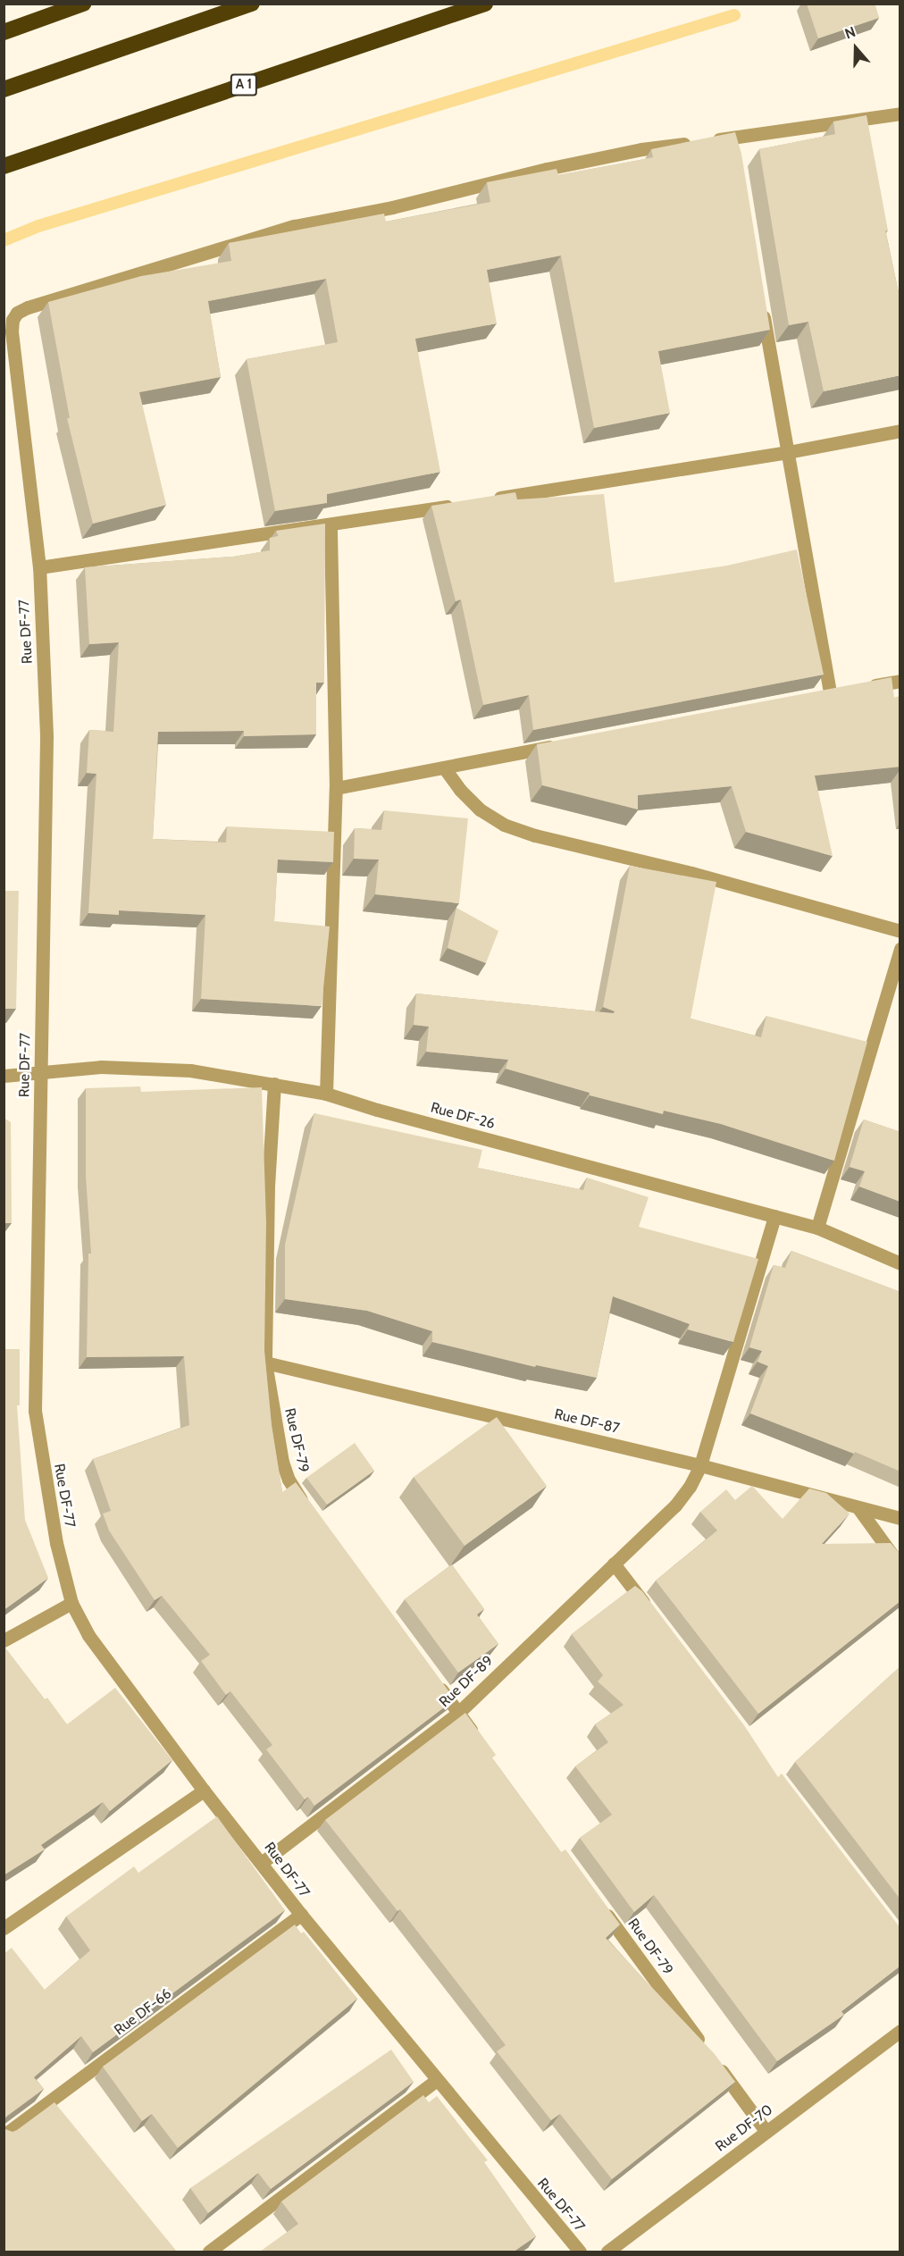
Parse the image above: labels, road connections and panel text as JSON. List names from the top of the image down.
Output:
{
  "streets": {
    "highway": ["A 1"],
    "street": [
      "Rue DF-77",
      "Rue DF-26",
      "Rue DF-87",
      "Rue DF-79",
      "Rue DF-89",
      "Rue DF-66",
      "Rue DF-70"
    ]
  },
  "crossings": [
    ["Rue DF-77", "Rue DF-26"],
    ["Rue DF-77", "Rue DF-89"],
    ["Rue DF-77", "Rue DF-66"],
    ["Rue DF-26", "Rue DF-79"],
    ["Rue DF-26", "Rue DF-89"],
    ["Rue DF-87", "Rue DF-79"],
    ["Rue DF-87", "Rue DF-89"]
  ],
  "north": "top"
}
